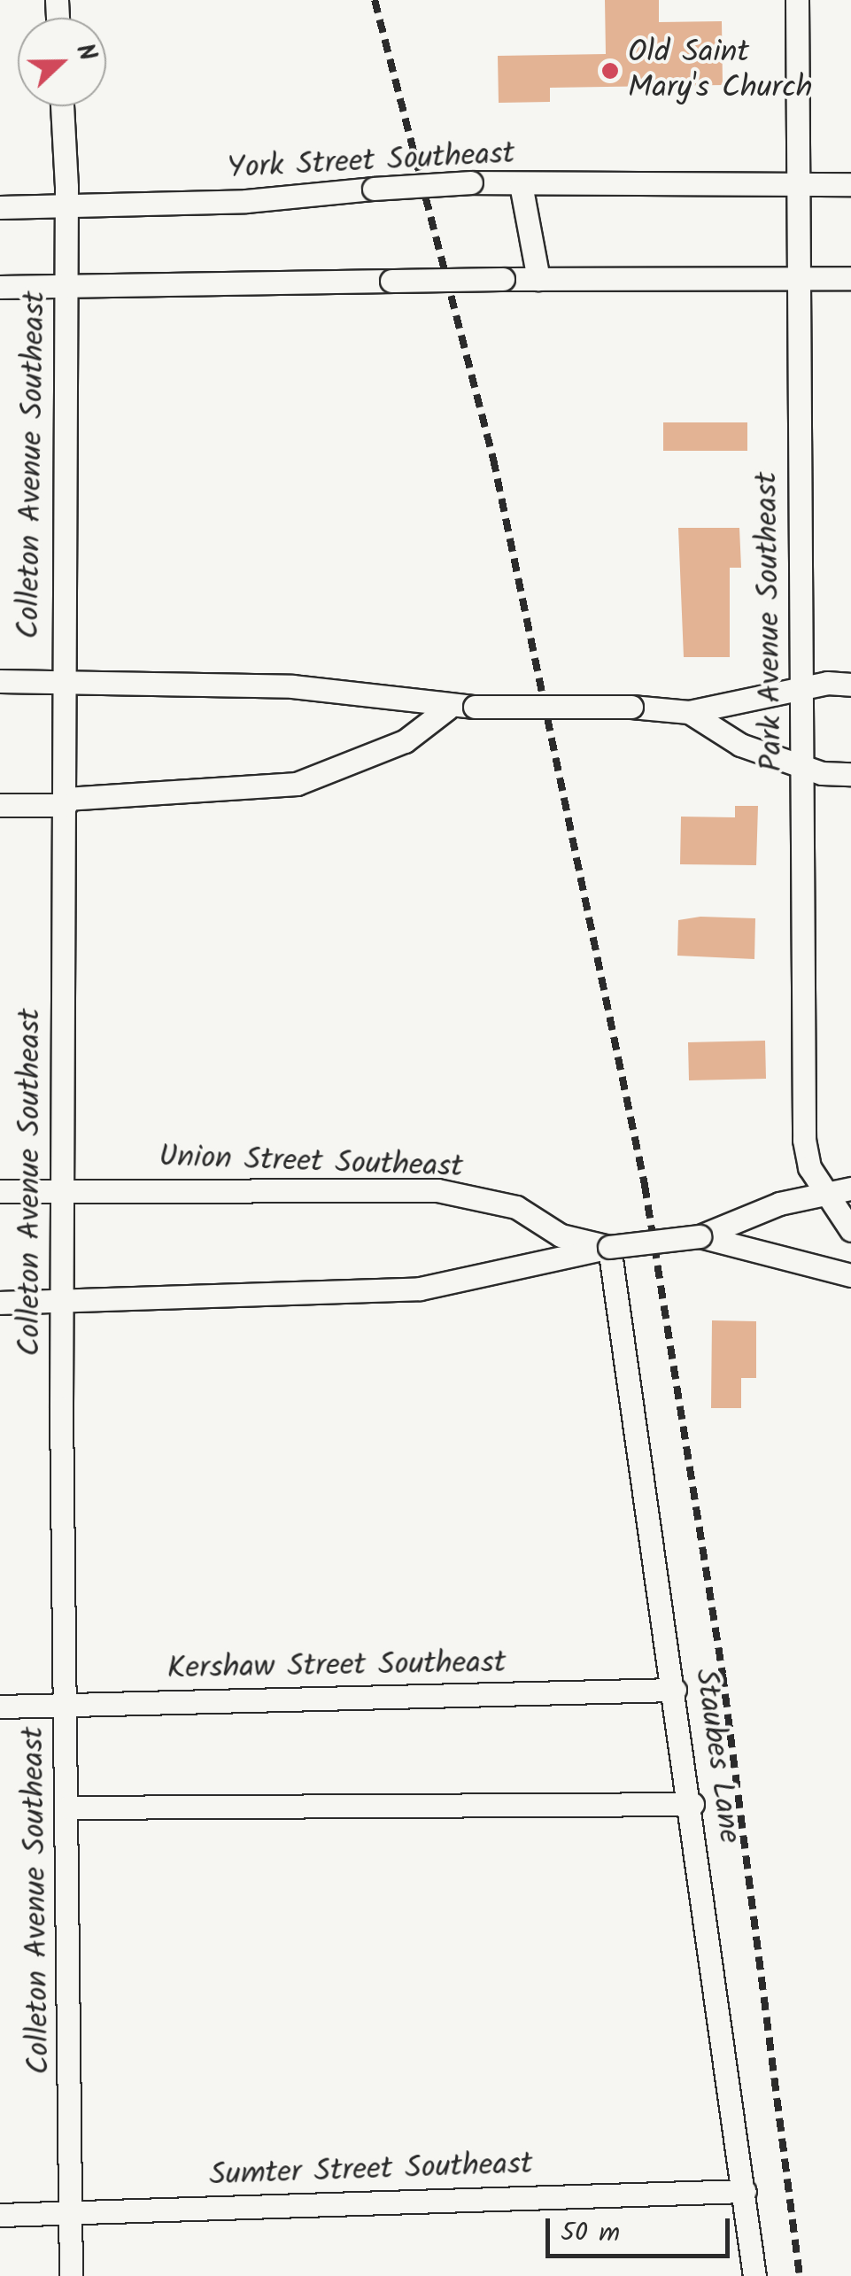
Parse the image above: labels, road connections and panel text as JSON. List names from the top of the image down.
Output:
{
  "streets": {
    "street": [
      "York Street Southeast",
      "Colleton Avenue Southeast",
      "Park Avenue Southeast",
      "Union Street Southeast",
      "Kershaw Street Southeast",
      "Staubes Lane",
      "Sumter Street Southeast"
    ]
  },
  "crossings": [
    ["York Street Southeast", "Colleton Avenue Southeast"],
    ["York Street Southeast", "Park Avenue Southeast"],
    ["Colleton Avenue Southeast", "Union Street Southeast"],
    ["Colleton Avenue Southeast", "Kershaw Street Southeast"],
    ["Colleton Avenue Southeast", "Sumter Street Southeast"],
    ["Park Avenue Southeast", "Union Street Southeast"],
    ["Union Street Southeast", "Staubes Lane"],
    ["Kershaw Street Southeast", "Staubes Lane"],
    ["Staubes Lane", "Sumter Street Southeast"]
  ],
  "places": ["Old Saint Mary's Church"],
  "scale_bar": "50 m",
  "north": "right"
}
